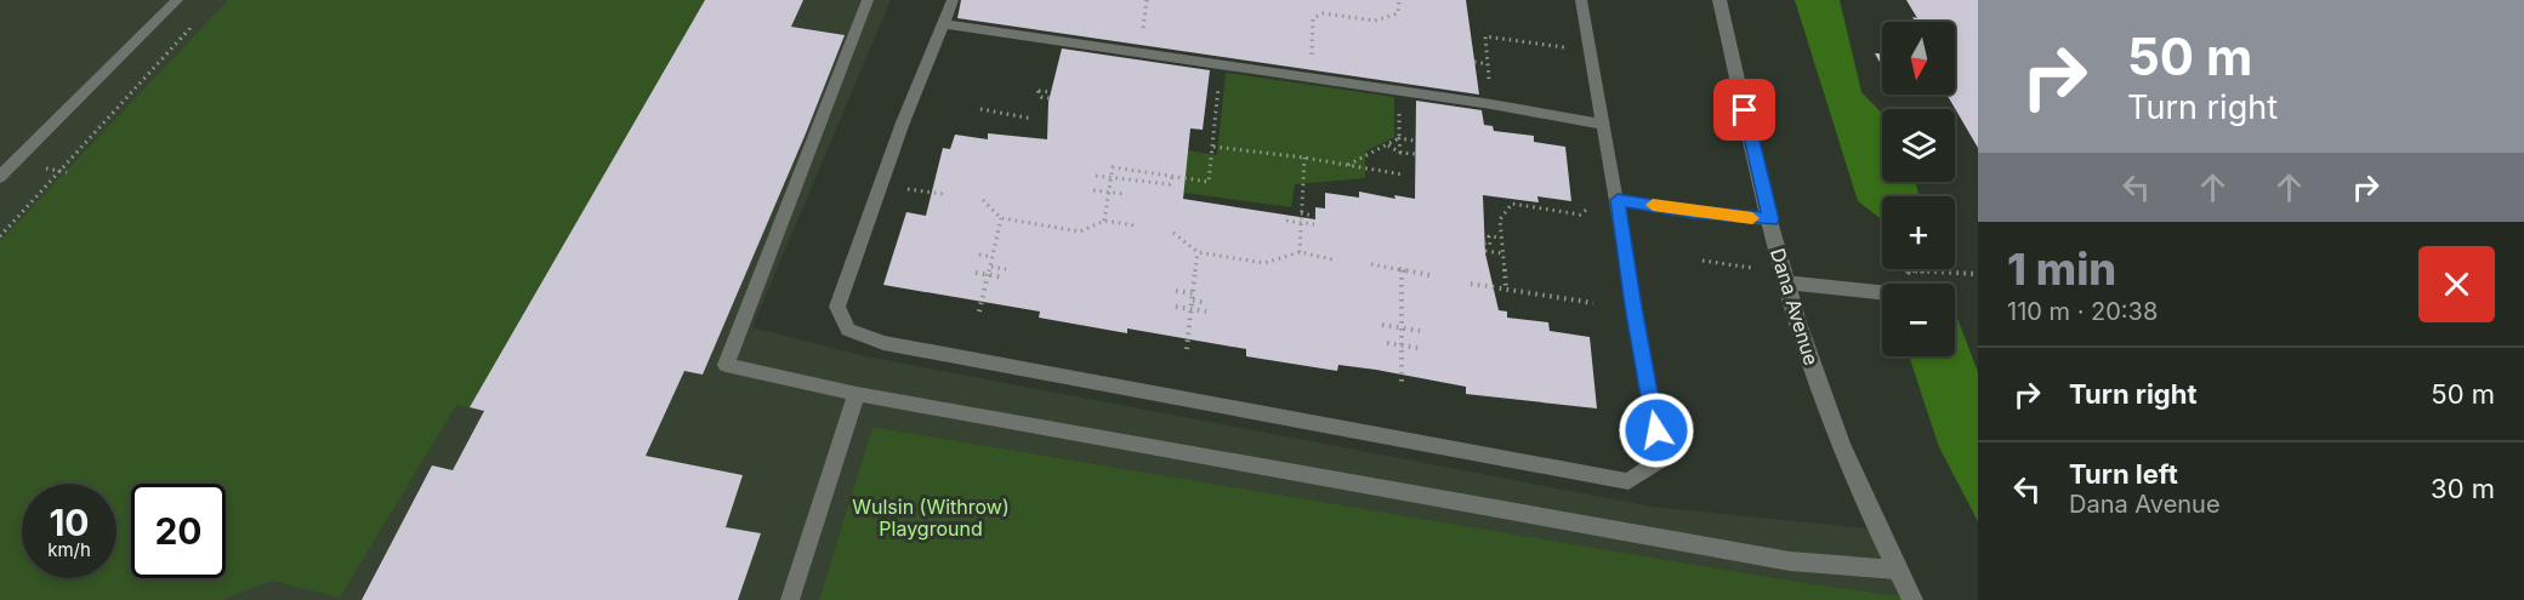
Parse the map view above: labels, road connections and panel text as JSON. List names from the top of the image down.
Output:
{
  "streets": {
    "street": ["Dana Avenue"]
  },
  "parks": ["Wulsin (Withrow) Playground"],
  "north": "bottom",
  "page": {
    "turn": ["50 m", "Turn right"],
    "map_buttons": ["+", "−"],
    "heading": ["1 min", "110 m · 20:38"],
    "list": [
      {
        "name": "Turn right",
        "value": "50 m"
      },
      {
        "name": "Turn left",
        "note": "Dana Avenue",
        "value": "30 m"
      }
    ],
    "speed": "10 km/h",
    "limit": "20"
  }
}
